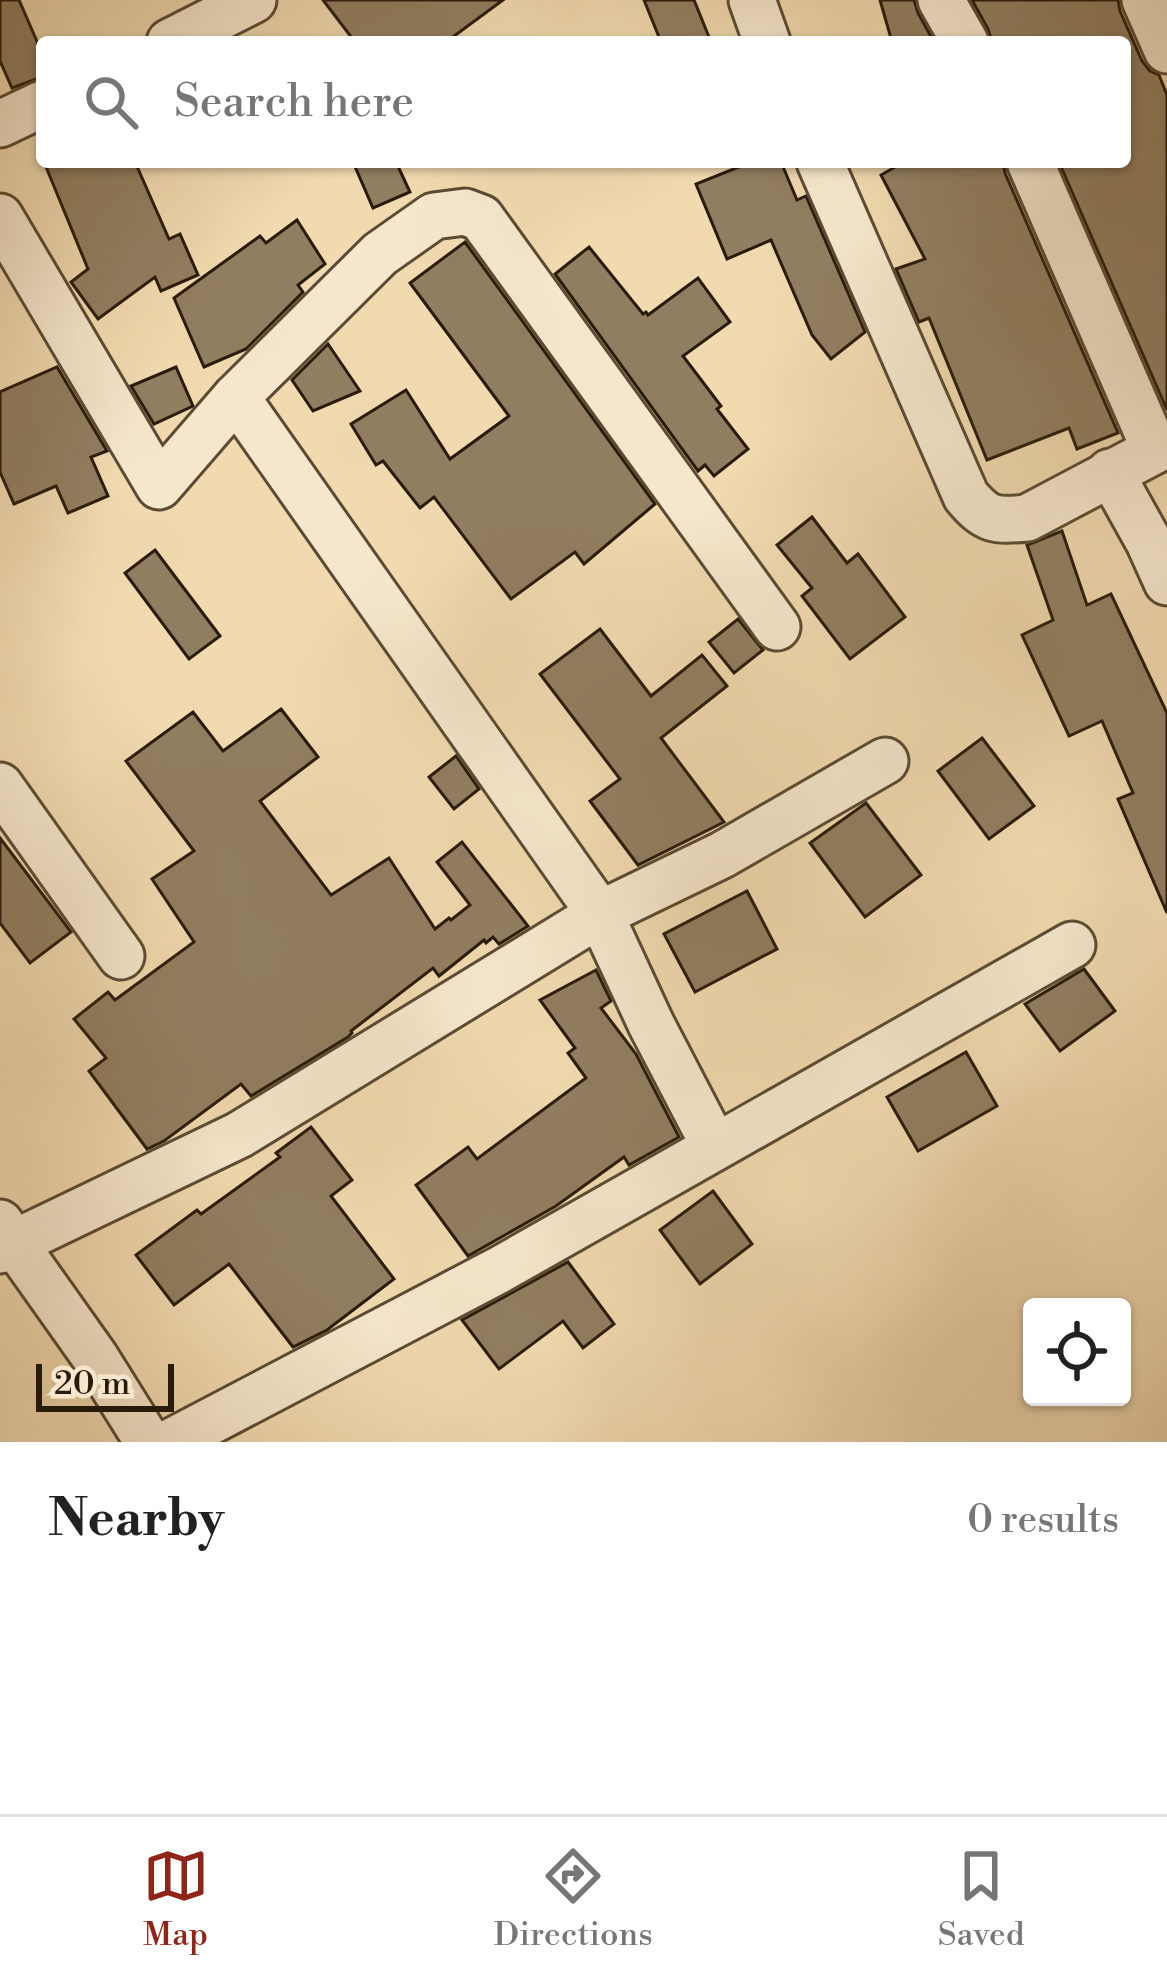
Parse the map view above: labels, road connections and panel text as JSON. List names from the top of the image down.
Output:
{
  "scale_bar": "20 m",
  "page": {
    "search": "Search here",
    "scale": "20 m",
    "heading": ["Nearby", "0 results"],
    "nav": ["Map", "Directions", "Saved"]
  }
}
